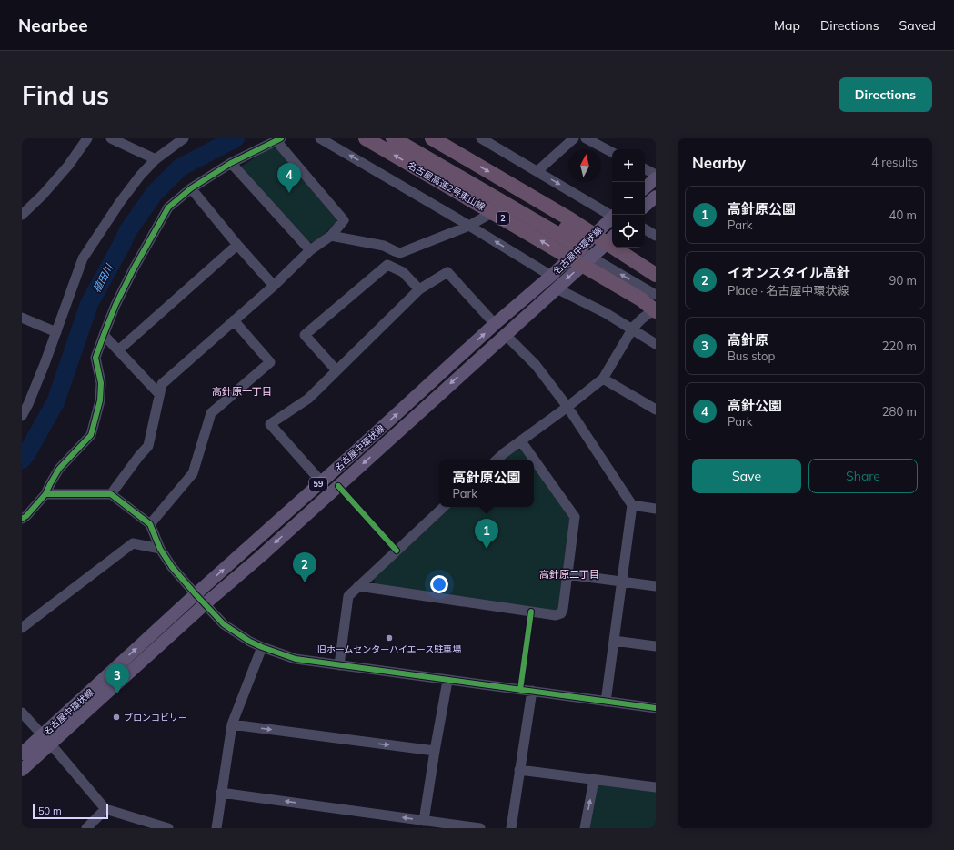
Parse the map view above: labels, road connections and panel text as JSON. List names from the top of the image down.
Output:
{
  "streets": {
    "highway": ["名古屋高速2号東山線", "2"],
    "main road": ["名古屋中環状線", "59"]
  },
  "districts": ["高針原一丁目", "高針原二丁目"],
  "water": ["植田川"],
  "places": ["旧ホームセンターハイエース駐車場", "ブロンコビリー"],
  "scale_bar": "50 m",
  "north": "top",
  "page": {
    "header": "Nearbee",
    "nav": ["Map", "Directions", "Saved"],
    "buttons": [
      "Directions",
      ["Save", "Share"]
    ],
    "title": "Find us",
    "heading": ["Nearby", "4 results"],
    "map_buttons": ["+", "−"],
    "pins": [
      "4",
      "1",
      "2",
      "3"
    ],
    "list": [
      {
        "mark": "1",
        "name": "高針原公園",
        "note": "Park",
        "value": "40 m"
      },
      {
        "mark": "2",
        "name": "イオンスタイル高針",
        "note": "Place · 名古屋中環状線",
        "value": "90 m"
      },
      {
        "mark": "3",
        "name": "高針原",
        "note": "Bus stop",
        "value": "220 m"
      },
      {
        "mark": "4",
        "name": "高針公園",
        "note": "Park",
        "value": "280 m"
      }
    ],
    "popup": ["高針原公園", "Park"],
    "scale": "50 m"
  }
}
